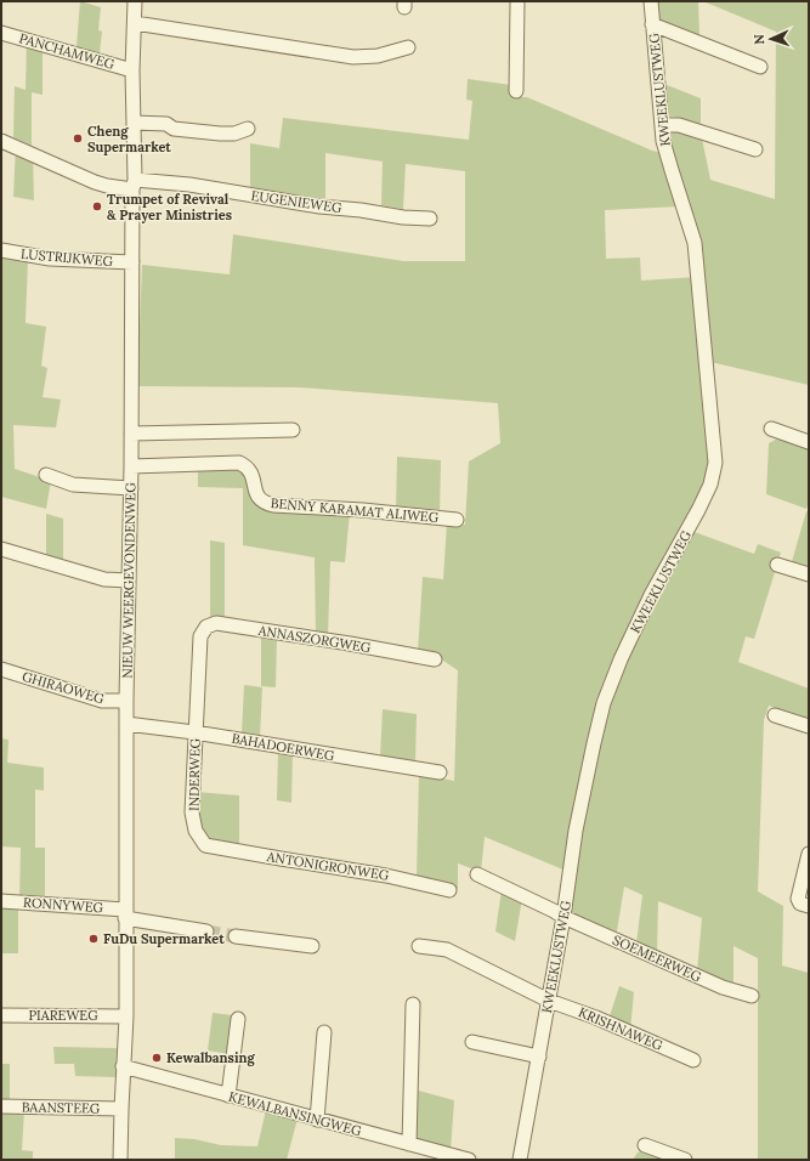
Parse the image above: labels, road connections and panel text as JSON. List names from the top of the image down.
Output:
{
  "streets": {
    "street": [
      "PANCHAMWEG",
      "KWEEKLUSTWEG",
      "EUGENIEWEG",
      "LUSTRIJKWEG",
      "BENNY KARAMAT ALIWEG",
      "NIEUW WEERGEVONDENWEG",
      "ANNASZORGWEG",
      "GHIRAOWEG",
      "BAHADOERWEG",
      "INDERWEG",
      "ANTONIGRONWEG",
      "RONNYWEG",
      "SOEMEERWEG",
      "PIAREWEG",
      "KRISHNAWEG",
      "BAANSTEEG",
      "KEWALBANSINGWEG"
    ]
  },
  "crossings": [
    ["PANCHAMWEG", "NIEUW WEERGEVONDENWEG"],
    ["KWEEKLUSTWEG", "SOEMEERWEG"],
    ["KWEEKLUSTWEG", "KRISHNAWEG"],
    ["EUGENIEWEG", "NIEUW WEERGEVONDENWEG"],
    ["LUSTRIJKWEG", "NIEUW WEERGEVONDENWEG"],
    ["BENNY KARAMAT ALIWEG", "NIEUW WEERGEVONDENWEG"],
    ["NIEUW WEERGEVONDENWEG", "GHIRAOWEG"],
    ["NIEUW WEERGEVONDENWEG", "BAHADOERWEG"],
    ["NIEUW WEERGEVONDENWEG", "RONNYWEG"],
    ["NIEUW WEERGEVONDENWEG", "PIAREWEG"],
    ["NIEUW WEERGEVONDENWEG", "BAANSTEEG"],
    ["NIEUW WEERGEVONDENWEG", "KEWALBANSINGWEG"],
    ["ANNASZORGWEG", "INDERWEG"],
    ["BAHADOERWEG", "INDERWEG"],
    ["INDERWEG", "ANTONIGRONWEG"]
  ],
  "places": [
    "Cheng Supermarket",
    "Trumpet of Revival & Prayer Ministries",
    "FuDu Supermarket",
    "Kewalbansing"
  ],
  "north": "left"
}
